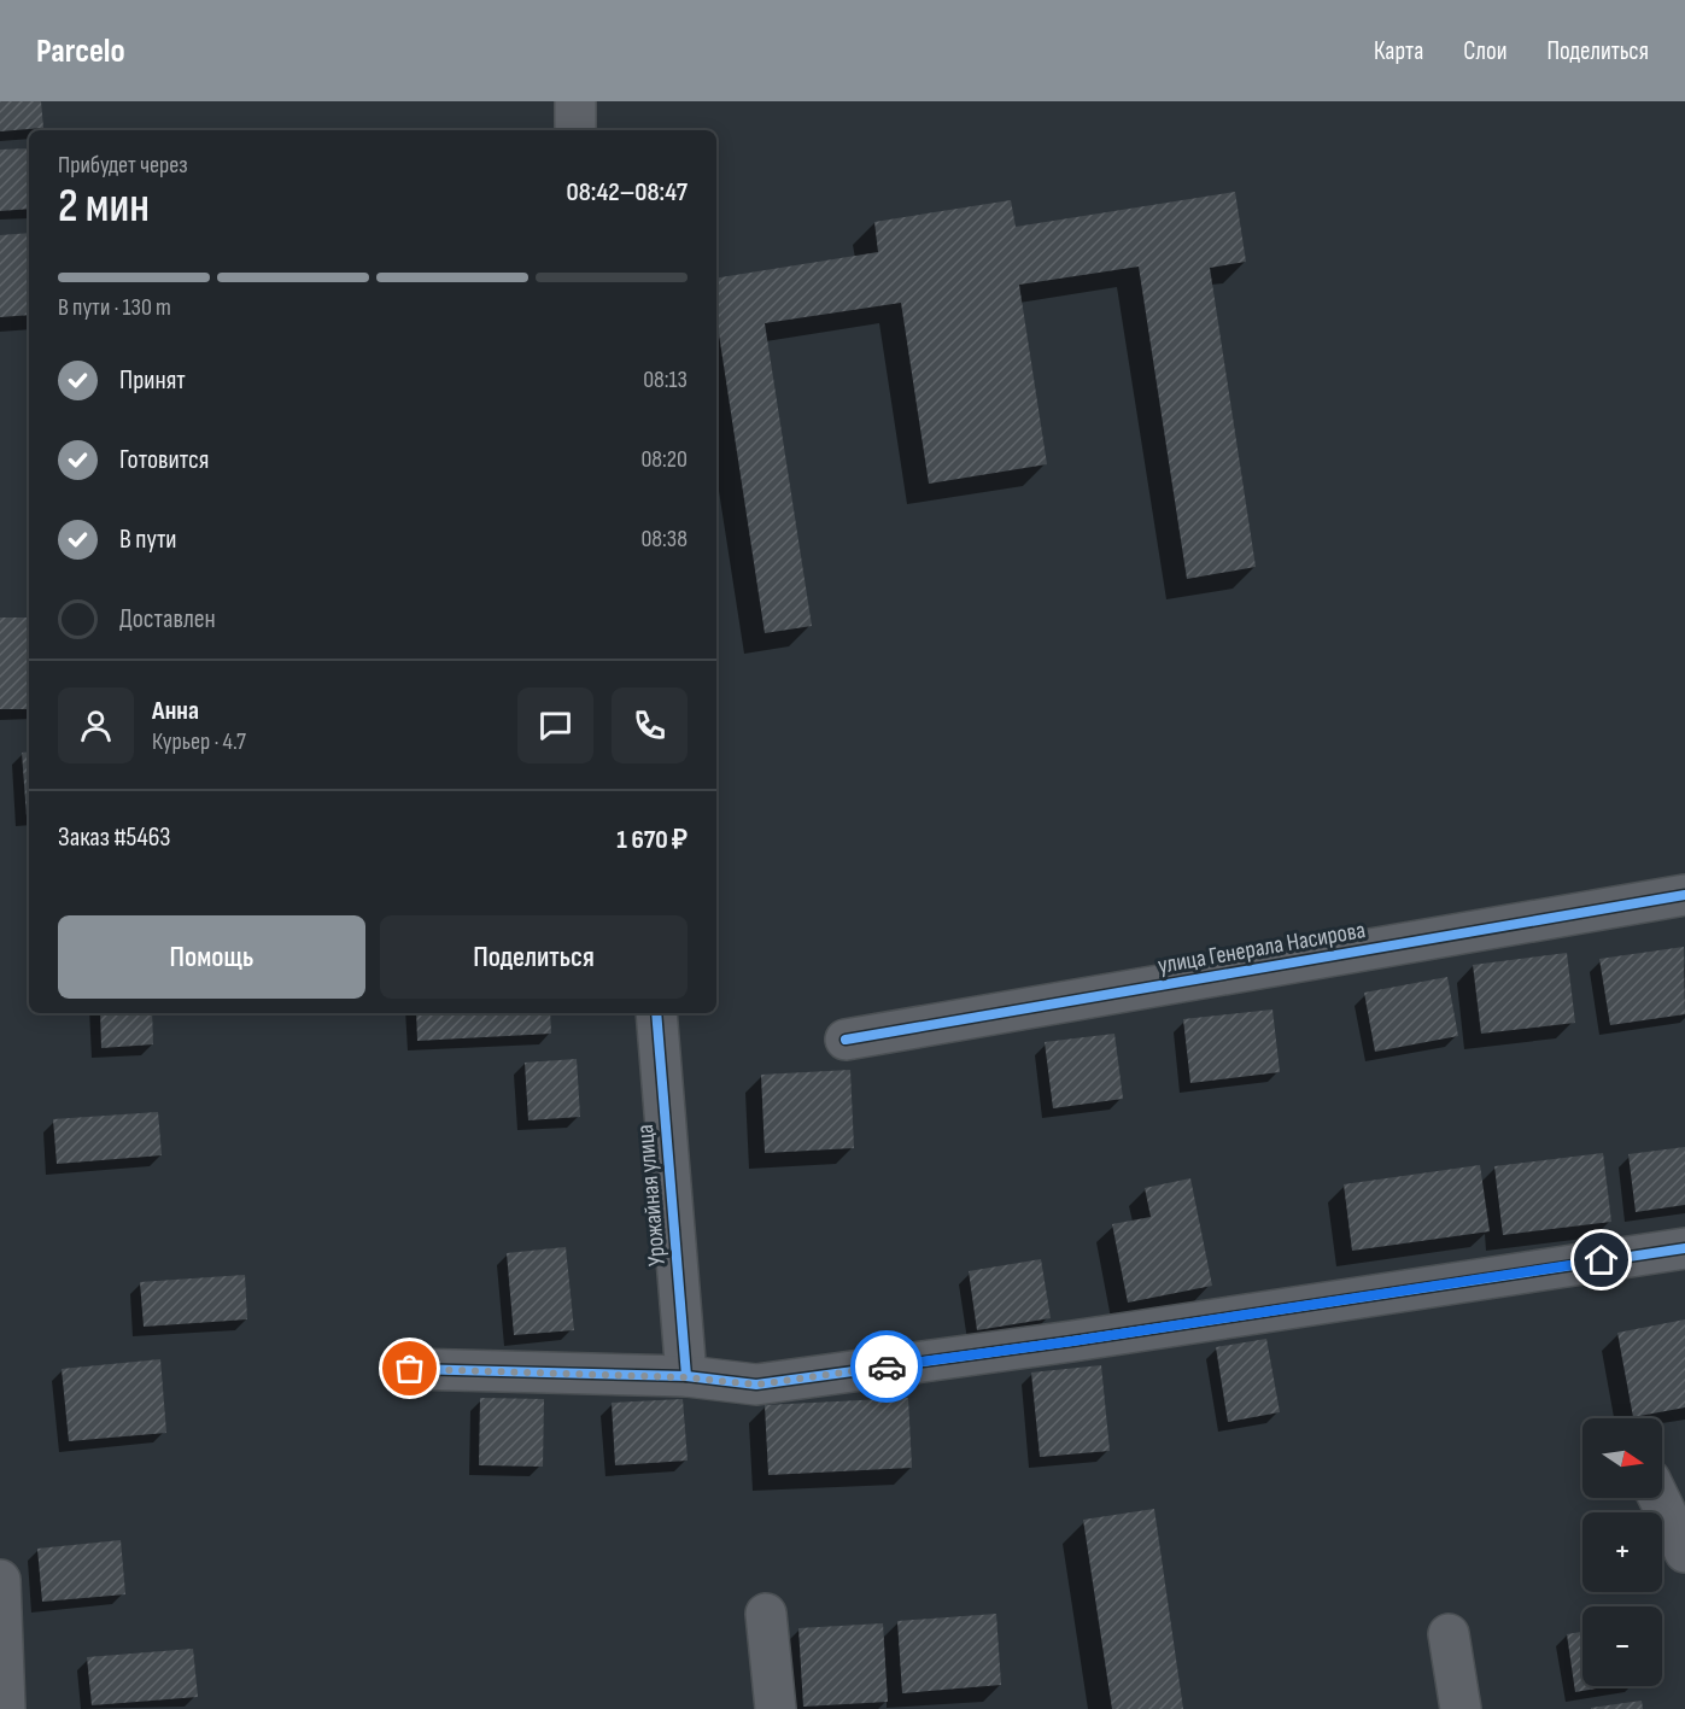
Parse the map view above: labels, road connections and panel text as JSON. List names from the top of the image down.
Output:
{
  "streets": {
    "street": ["улица Генерала Насирова", "Урожайная улица"]
  },
  "north": "right",
  "page": {
    "header": "Parcelo",
    "nav": ["Карта", "Слои", "Поделиться"],
    "heading": ["2 мин", "Прибудет через", "08:42–08:47"],
    "panel": [
      "Анна",
      "Курьер · 4.7",
      "Заказ #5463",
      "1 670 ₽"
    ],
    "bar": "В пути · 130 m",
    "list": [
      ["Принят", "08:13"],
      ["Готовится", "08:20"],
      ["В пути", "08:38"],
      "Доставлен"
    ],
    "buttons": ["Помощь", "Поделиться"],
    "map_buttons": ["+", "−"]
  }
}
